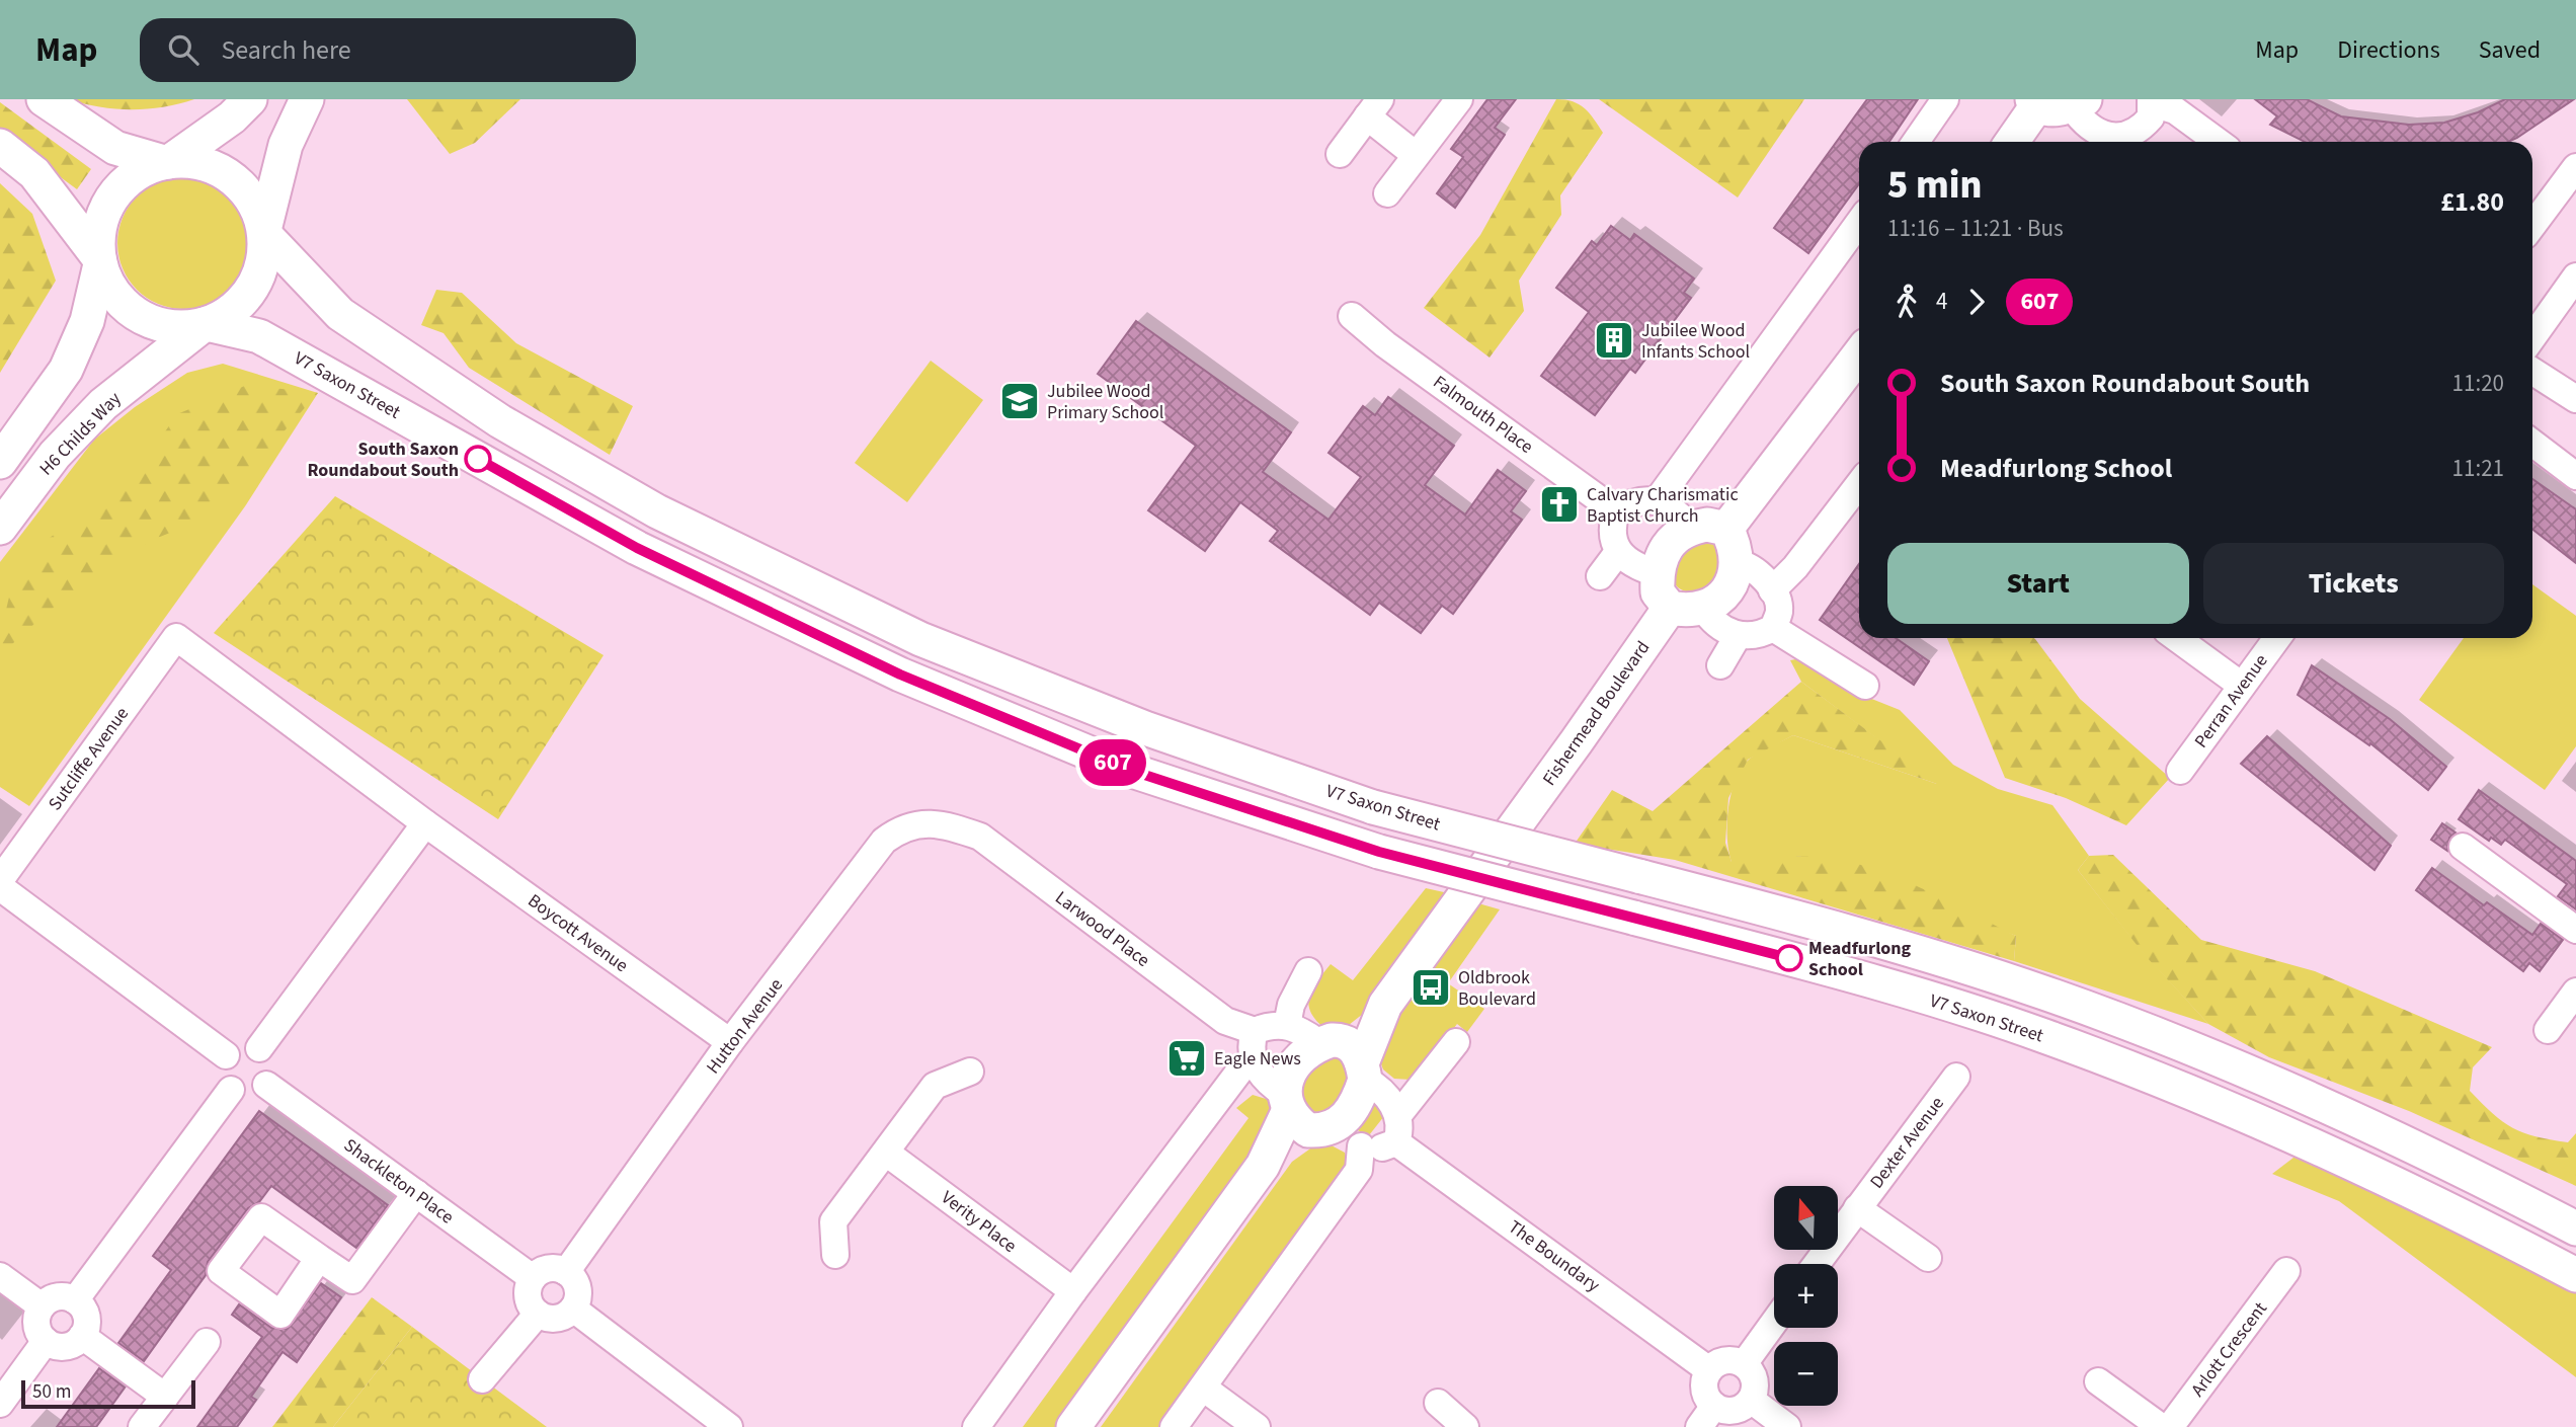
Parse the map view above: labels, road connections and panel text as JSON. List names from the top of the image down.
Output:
{
  "streets": {
    "street": [
      "V7 Saxon Street",
      "Falmouth Place",
      "H6 Childs Way",
      "Perran Avenue",
      "Fishermead Boulevard",
      "Sutcliffe Avenue",
      "Larwood Place",
      "Boycott Avenue",
      "Hutton Avenue",
      "Dexter Avenue",
      "Shackleton Place",
      "Verity Place",
      "The Boundary",
      "Arlott Crescent"
    ]
  },
  "crossings": [
    ["V7 Saxon Street", "H6 Childs Way"],
    ["Sutcliffe Avenue", "Boycott Avenue"],
    ["Larwood Place", "Hutton Avenue"],
    ["Boycott Avenue", "Hutton Avenue"],
    ["Hutton Avenue", "Shackleton Place"]
  ],
  "places": {
    "building": ["Jubilee Wood Infants School"],
    "school or university": ["Jubilee Wood Primary School"],
    "other": ["South Saxon Roundabout South", "Meadfurlong School"],
    "church": ["Calvary Charismatic Baptist Church"],
    "bus stop": ["Oldbrook Boulevard"],
    "supermarket": ["Eagle News"]
  },
  "lines": ["bus line 607"],
  "scale_bar": "50 m",
  "north": "top",
  "page": {
    "header": "Map",
    "search": "Search here",
    "nav": ["Map", "Directions", "Saved"],
    "on_map": "607",
    "heading": ["5 min", "11:16 – 11:21 · Bus", "£1.80"],
    "legs": ["4", "607"],
    "list": [
      {
        "name": "South Saxon Roundabout South",
        "value": "11:20"
      },
      {
        "name": "Meadfurlong School",
        "value": "11:21"
      }
    ],
    "buttons": ["Start", "Tickets"],
    "map_buttons": ["+", "−"],
    "scale": "50 m"
  }
}
